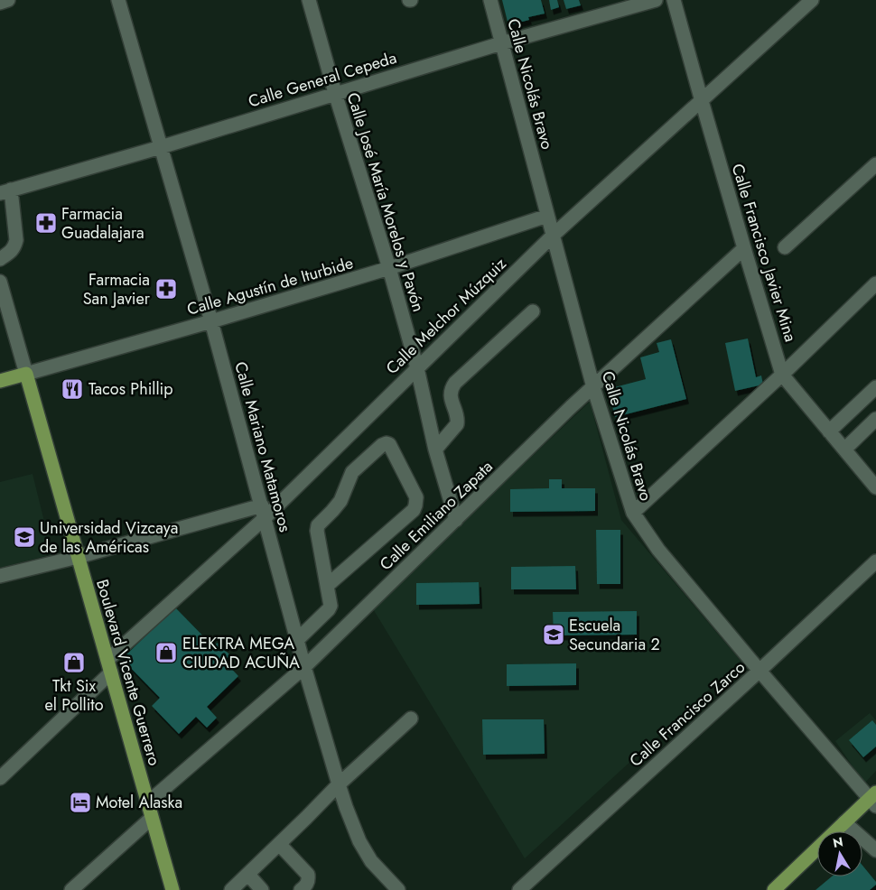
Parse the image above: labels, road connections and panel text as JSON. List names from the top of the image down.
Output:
{
  "streets": {
    "main road": ["Calle Agustín de Iturbide", "Boulevard Vicente Guerrero"],
    "street": [
      "Calle General Cepeda",
      "Calle Nicolás Bravo",
      "Calle José María Morelos y Pavón",
      "Calle Francisco Javier Mina",
      "Calle Melchor Múzquiz",
      "Calle Mariano Matamoros",
      "Calle Emiliano Zapata",
      "Calle Francisco Zarco"
    ]
  },
  "crossings": [
    ["Calle General Cepeda", "Calle Nicolás Bravo"],
    ["Calle General Cepeda", "Calle José María Morelos y Pavón"],
    ["Calle General Cepeda", "Calle Mariano Matamoros"],
    ["Calle Nicolás Bravo", "Calle Agustín de Iturbide"],
    ["Calle Nicolás Bravo", "Calle Melchor Múzquiz"],
    ["Calle Nicolás Bravo", "Calle Emiliano Zapata"],
    ["Calle Nicolás Bravo", "Calle Francisco Zarco"],
    ["Calle José María Morelos y Pavón", "Calle Agustín de Iturbide"],
    ["Calle José María Morelos y Pavón", "Calle Melchor Múzquiz"],
    ["Calle José María Morelos y Pavón", "Calle Emiliano Zapata"],
    ["Calle Francisco Javier Mina", "Calle Melchor Múzquiz"],
    ["Calle Francisco Javier Mina", "Calle Emiliano Zapata"],
    ["Calle Agustín de Iturbide", "Calle Mariano Matamoros"],
    ["Calle Agustín de Iturbide", "Boulevard Vicente Guerrero"],
    ["Calle Melchor Múzquiz", "Calle Mariano Matamoros"],
    ["Calle Melchor Múzquiz", "Boulevard Vicente Guerrero"],
    ["Calle Mariano Matamoros", "Calle Emiliano Zapata"],
    ["Calle Emiliano Zapata", "Boulevard Vicente Guerrero"]
  ],
  "places": {
    "pharmacy": ["Farmacia Guadalajara", "Farmacia San Javier"],
    "restaurant": ["Tacos Phillip"],
    "school or university": ["Universidad Vizcaya de las Américas", "Escuela Secundaria 2"],
    "shop": ["ELEKTRA MEGA CIUDAD ACUÑA", "Tkt Six el Pollito"],
    "hotel": ["Motel Alaska"]
  },
  "north": "top"
}
